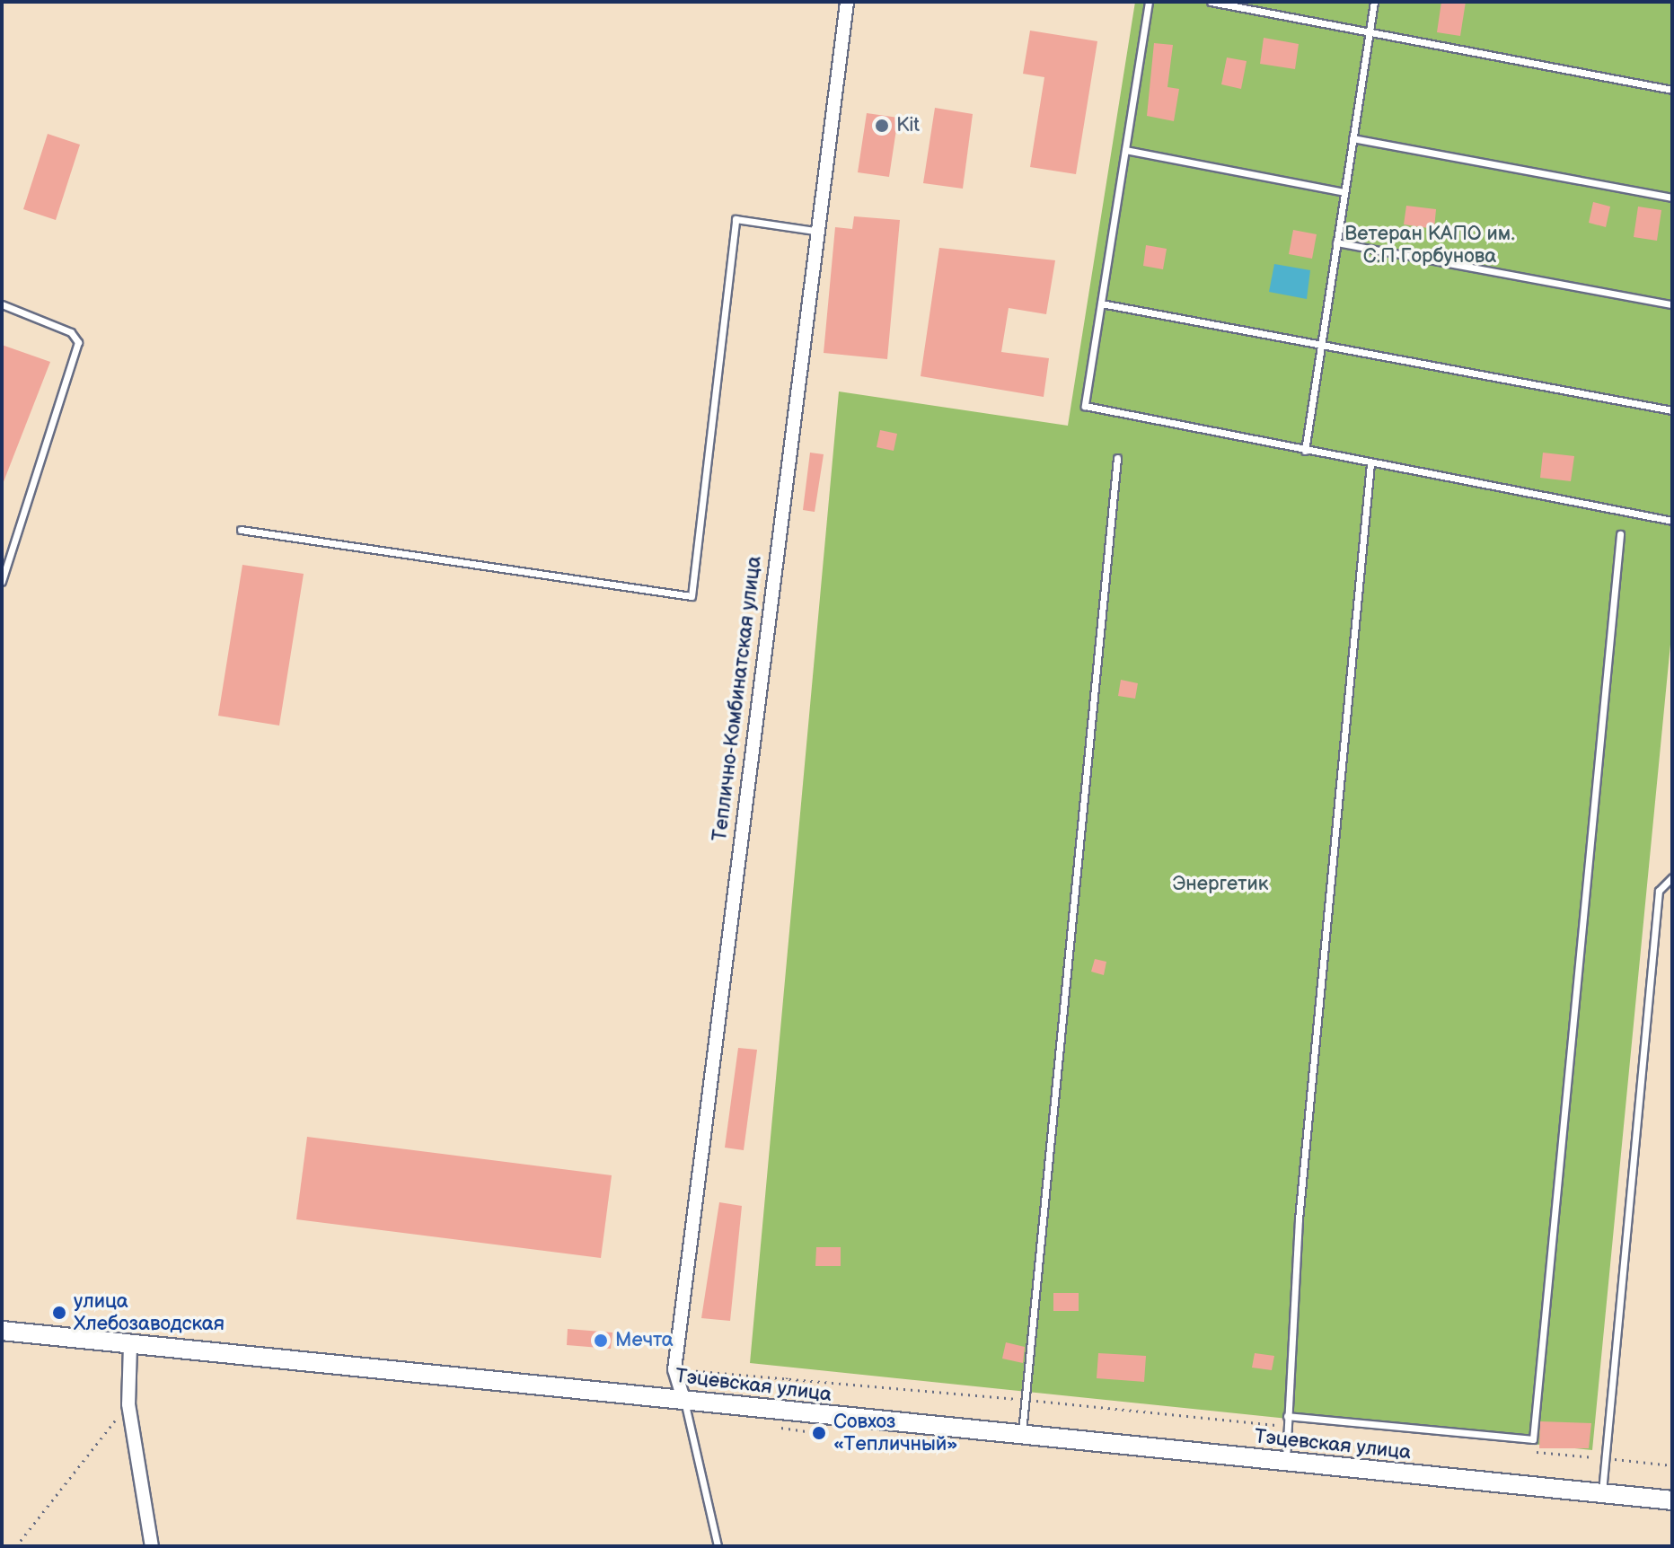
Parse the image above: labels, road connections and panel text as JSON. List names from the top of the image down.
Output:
{
  "streets": {
    "main road": ["Тэцевская улица"],
    "street": ["Теплично-Комбинатская улица"]
  },
  "crossings": [
    ["Теплично-Комбинатская улица", "Тэцевская улица"]
  ],
  "parks": ["Ветеран КАПО им. С.П Горбунова", "Энергетик"],
  "places": [
    "Kit",
    "улица Хлебозаводская",
    "Мечта",
    "Совхоз «Тепличный»"
  ]
}
